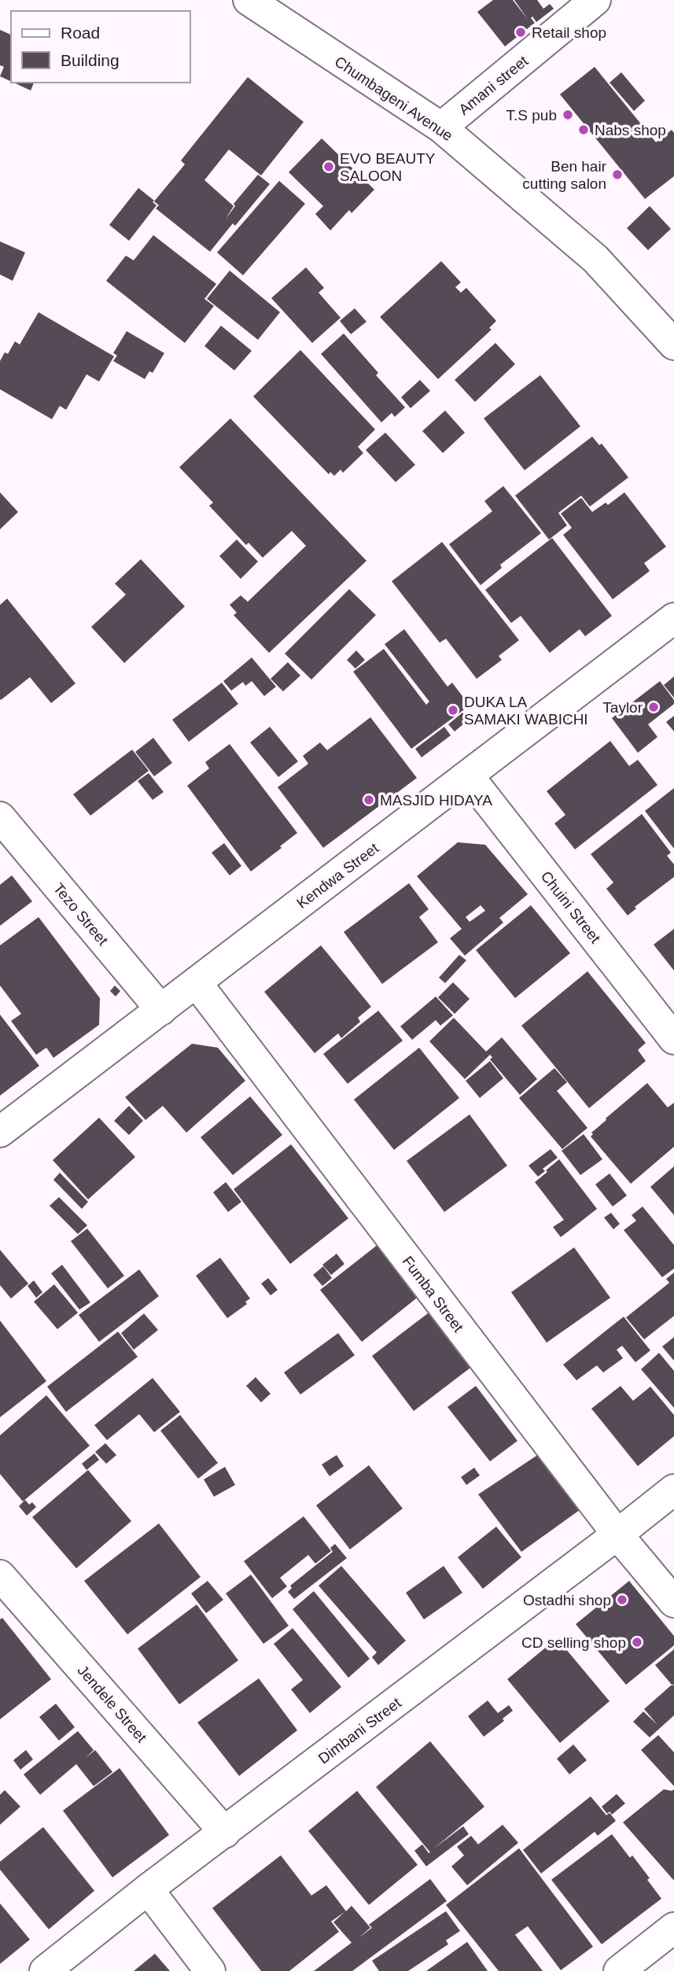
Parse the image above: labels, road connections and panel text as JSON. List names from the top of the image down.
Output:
{
  "streets": {
    "street": [
      "Amani street",
      "Chumbageni Avenue",
      "Kendwa Street",
      "Chuini Street",
      "Tezo Street",
      "Fumba Street",
      "Jendele Street",
      "Dimbani Street"
    ]
  },
  "crossings": [
    ["Amani street", "Chumbageni Avenue"],
    ["Kendwa Street", "Chuini Street"],
    ["Kendwa Street", "Tezo Street"],
    ["Kendwa Street", "Fumba Street"],
    ["Fumba Street", "Dimbani Street"],
    ["Jendele Street", "Dimbani Street"]
  ],
  "places": [
    "Retail shop",
    "T.S pub",
    "Nabs shop",
    "EVO BEAUTY SALOON",
    "Ben hair cutting salon",
    "Taylor",
    "DUKA LA SAMAKI WABICHI",
    "MASJID HIDAYA",
    "Ostadhi shop",
    "CD selling shop"
  ],
  "legend": ["Road", "Building"]
}
